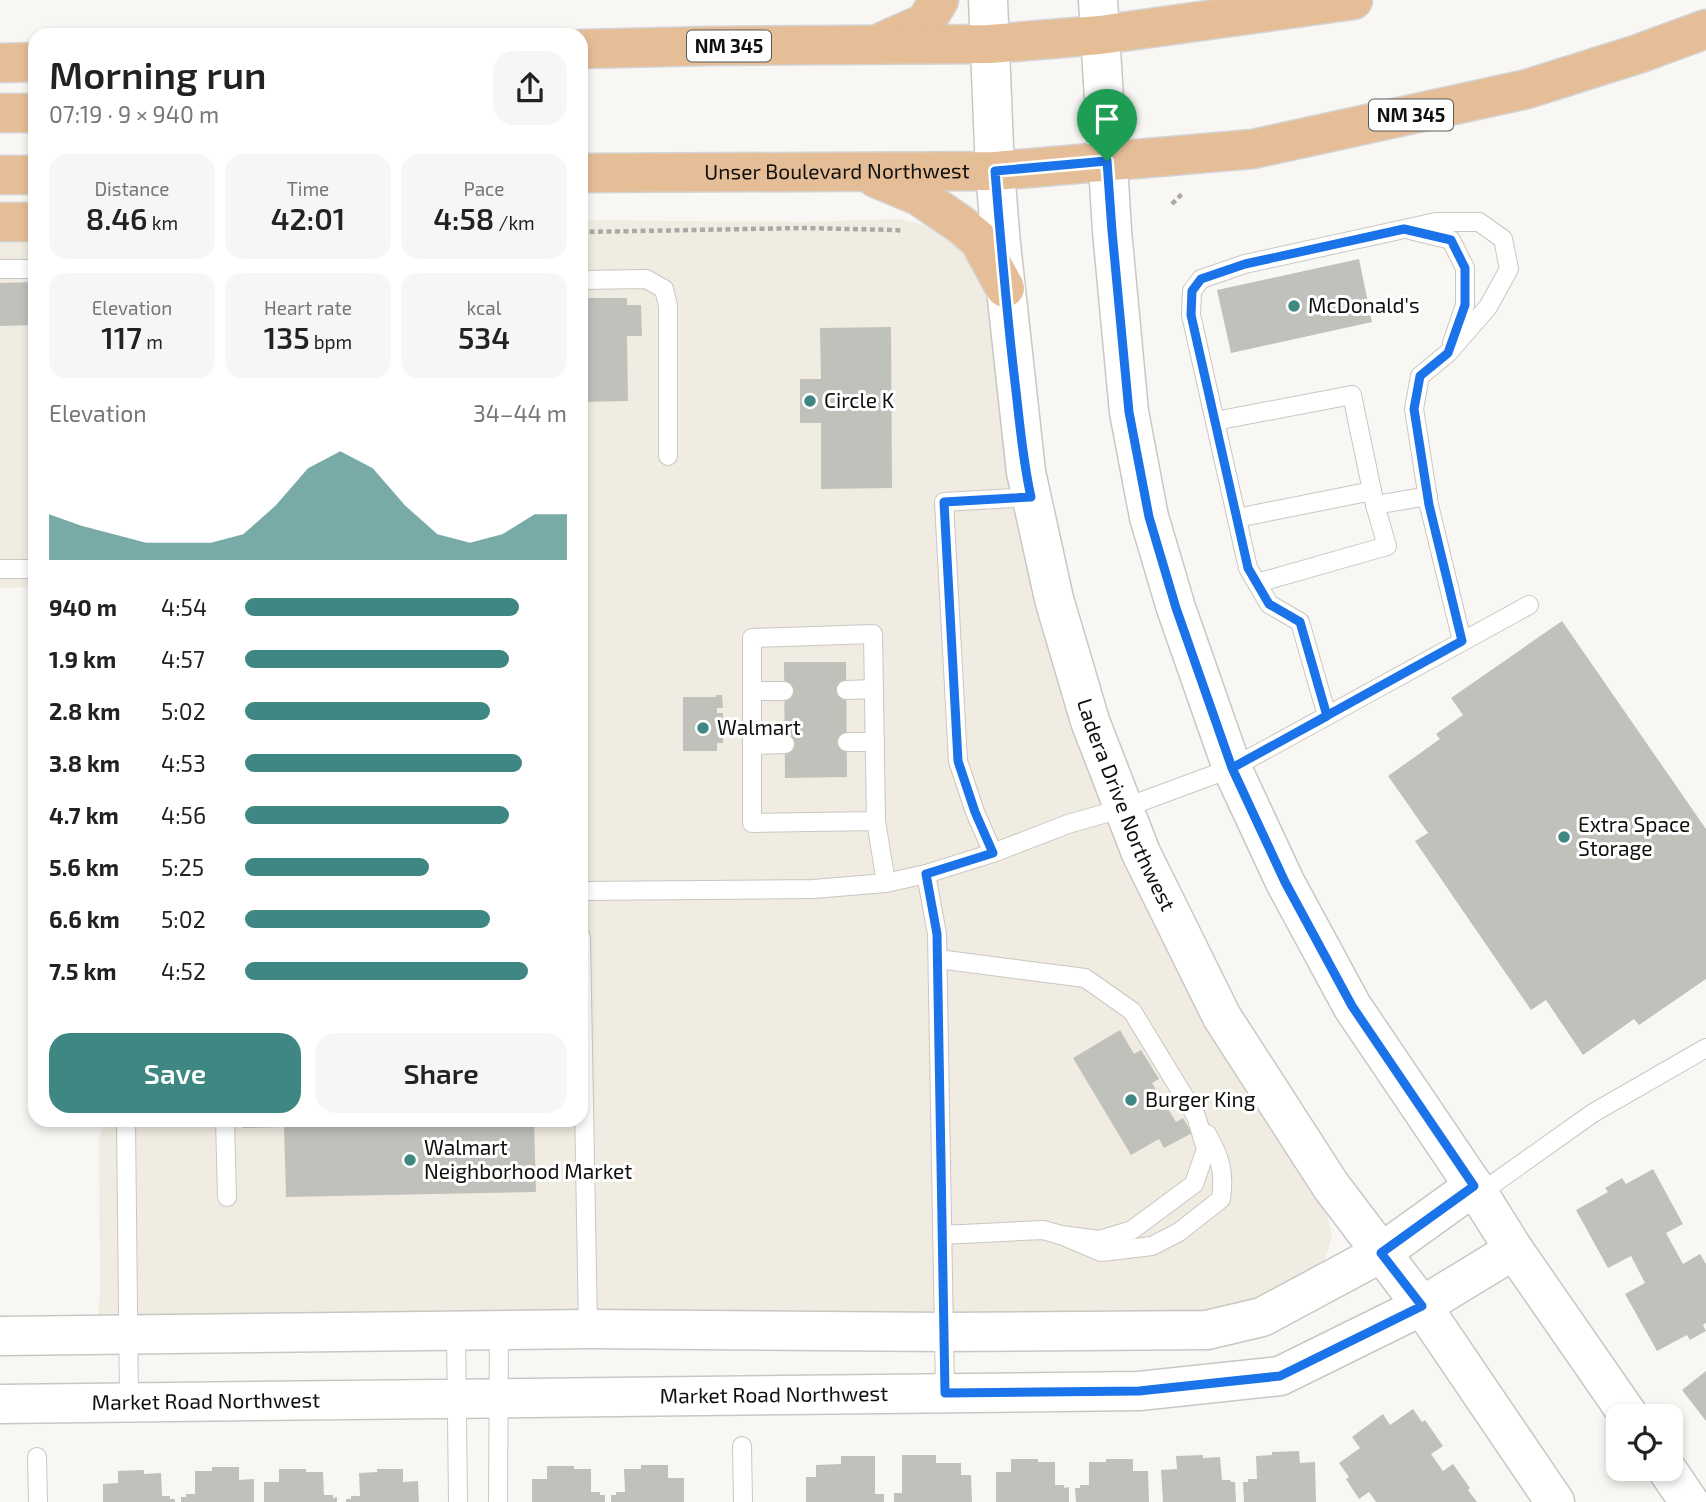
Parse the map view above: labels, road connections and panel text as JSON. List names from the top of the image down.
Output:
{
  "streets": {
    "main road": [
      "NM 345",
      "Unser Boulevard Northwest",
      "Ladera Drive Northwest",
      "Market Road Northwest"
    ]
  },
  "crossings": [
    ["NM 345", "Ladera Drive Northwest"],
    ["Unser Boulevard Northwest", "Ladera Drive Northwest"],
    ["Ladera Drive Northwest", "Market Road Northwest"]
  ],
  "places": [
    "McDonald's",
    "Circle K",
    "Walmart",
    "Extra Space Storage",
    "Burger King",
    "Walmart Neighborhood Market"
  ],
  "page": {
    "heading": ["Morning run", "07:19 · 9 × 940 m"],
    "stats": [
      ["Distance", "8.46 km"],
      ["Time", "42:01"],
      ["Pace", "4:58 /km"],
      ["Elevation", "117 m"],
      ["Heart rate", "135 bpm"],
      ["kcal", "534"]
    ],
    "chart": ["Elevation", "34–44 m"],
    "list": [
      {
        "name": "940 m",
        "note": "4:54"
      },
      {
        "name": "1.9 km",
        "note": "4:57"
      },
      {
        "name": "2.8 km",
        "note": "5:02"
      },
      {
        "name": "3.8 km",
        "note": "4:53"
      },
      {
        "name": "4.7 km",
        "note": "4:56"
      },
      {
        "name": "5.6 km",
        "note": "5:25"
      },
      {
        "name": "6.6 km",
        "note": "5:02"
      },
      {
        "name": "7.5 km",
        "note": "4:52"
      }
    ],
    "buttons": ["Save", "Share"]
  }
}
